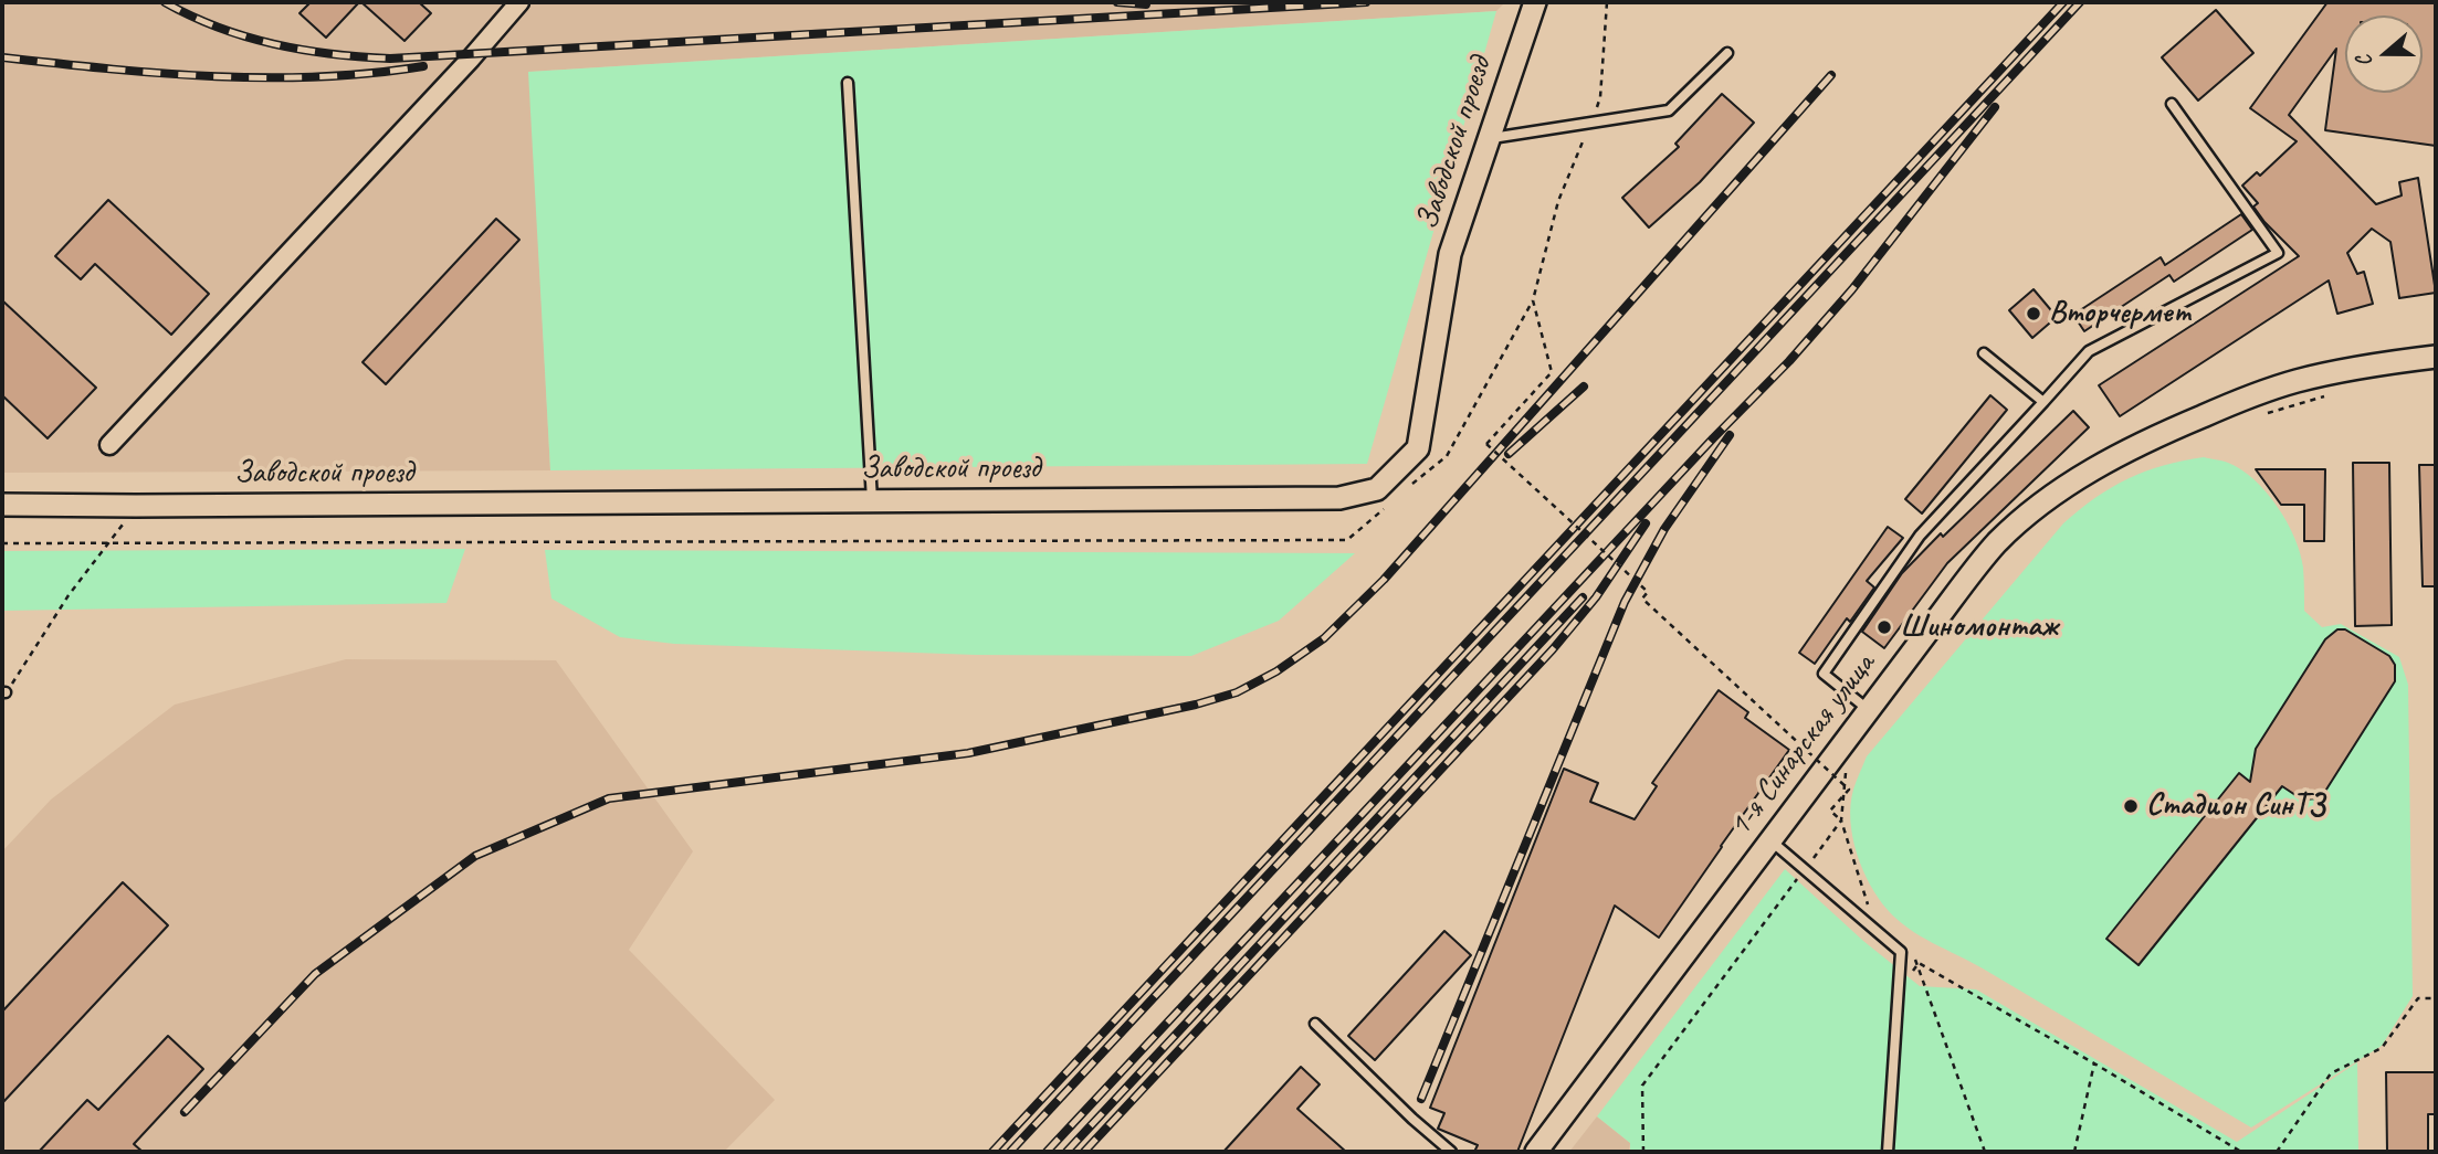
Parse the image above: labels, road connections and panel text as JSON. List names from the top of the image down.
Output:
{
  "streets": {
    "street": ["Заводской проезд", "1-я Синарская улица"]
  },
  "places": ["Вторчермет", "Шиномонтаж", "Стадион СинТЗ"],
  "north": "left"
}
